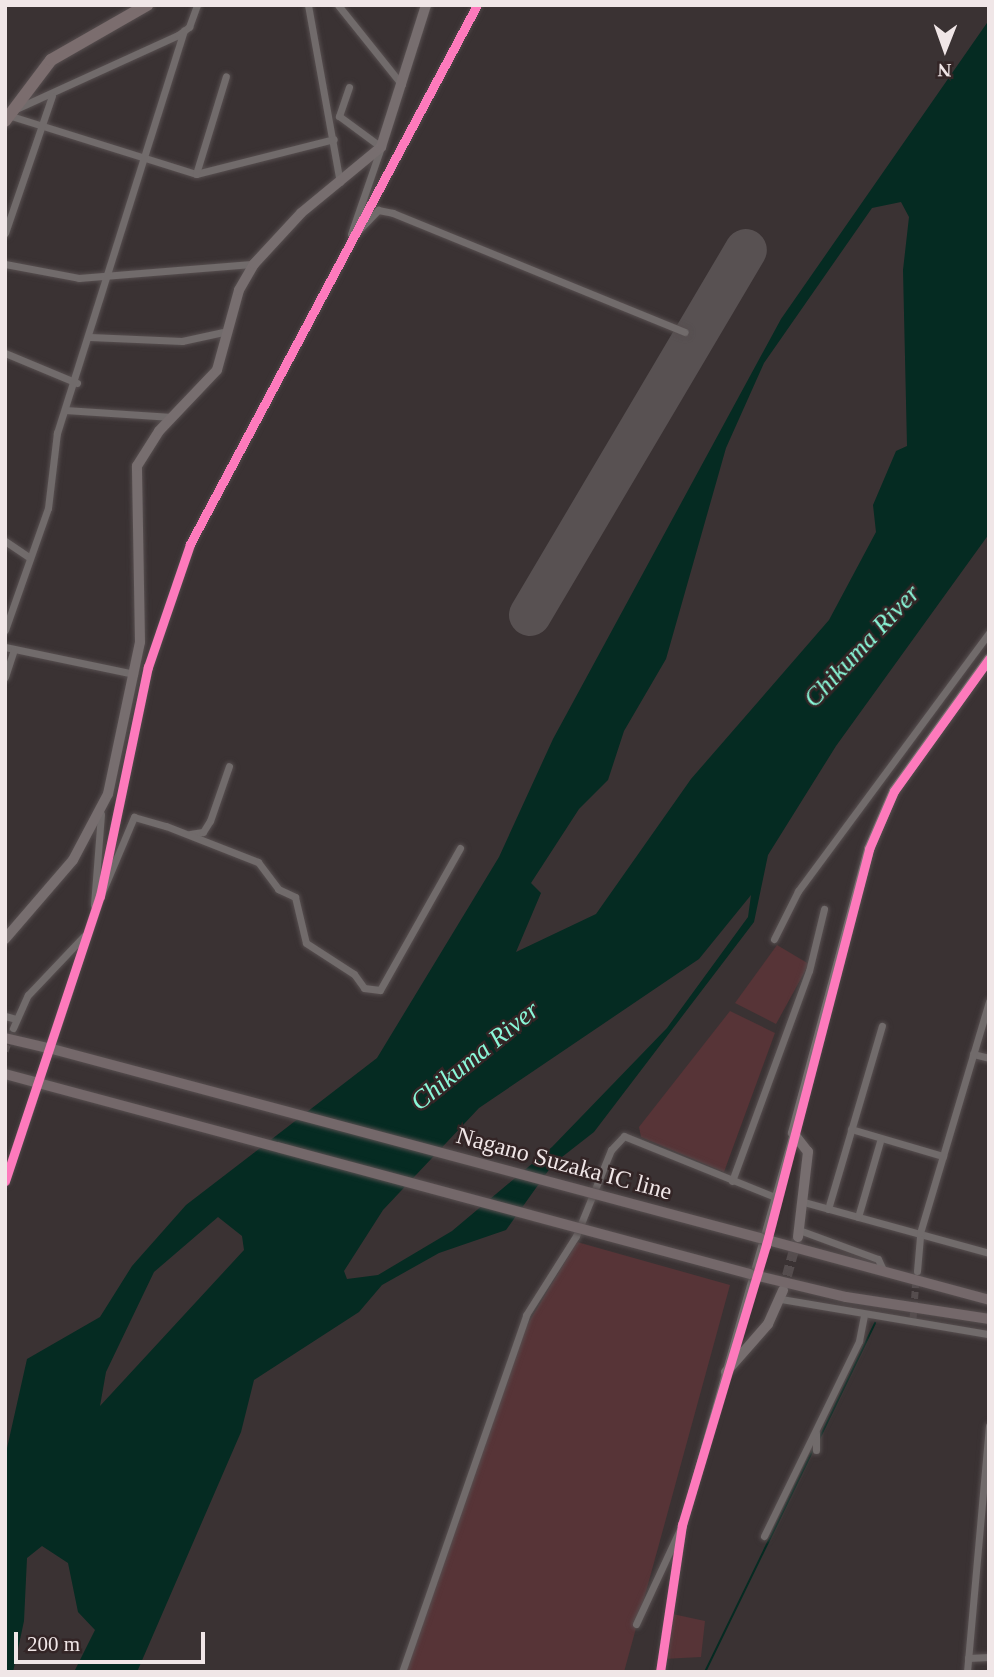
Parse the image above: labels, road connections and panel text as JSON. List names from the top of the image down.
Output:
{
  "streets": {
    "main road": ["Nagano Suzaka IC line"]
  },
  "water": ["Chikuma River"],
  "scale_bar": "200 m",
  "north": "bottom"
}
